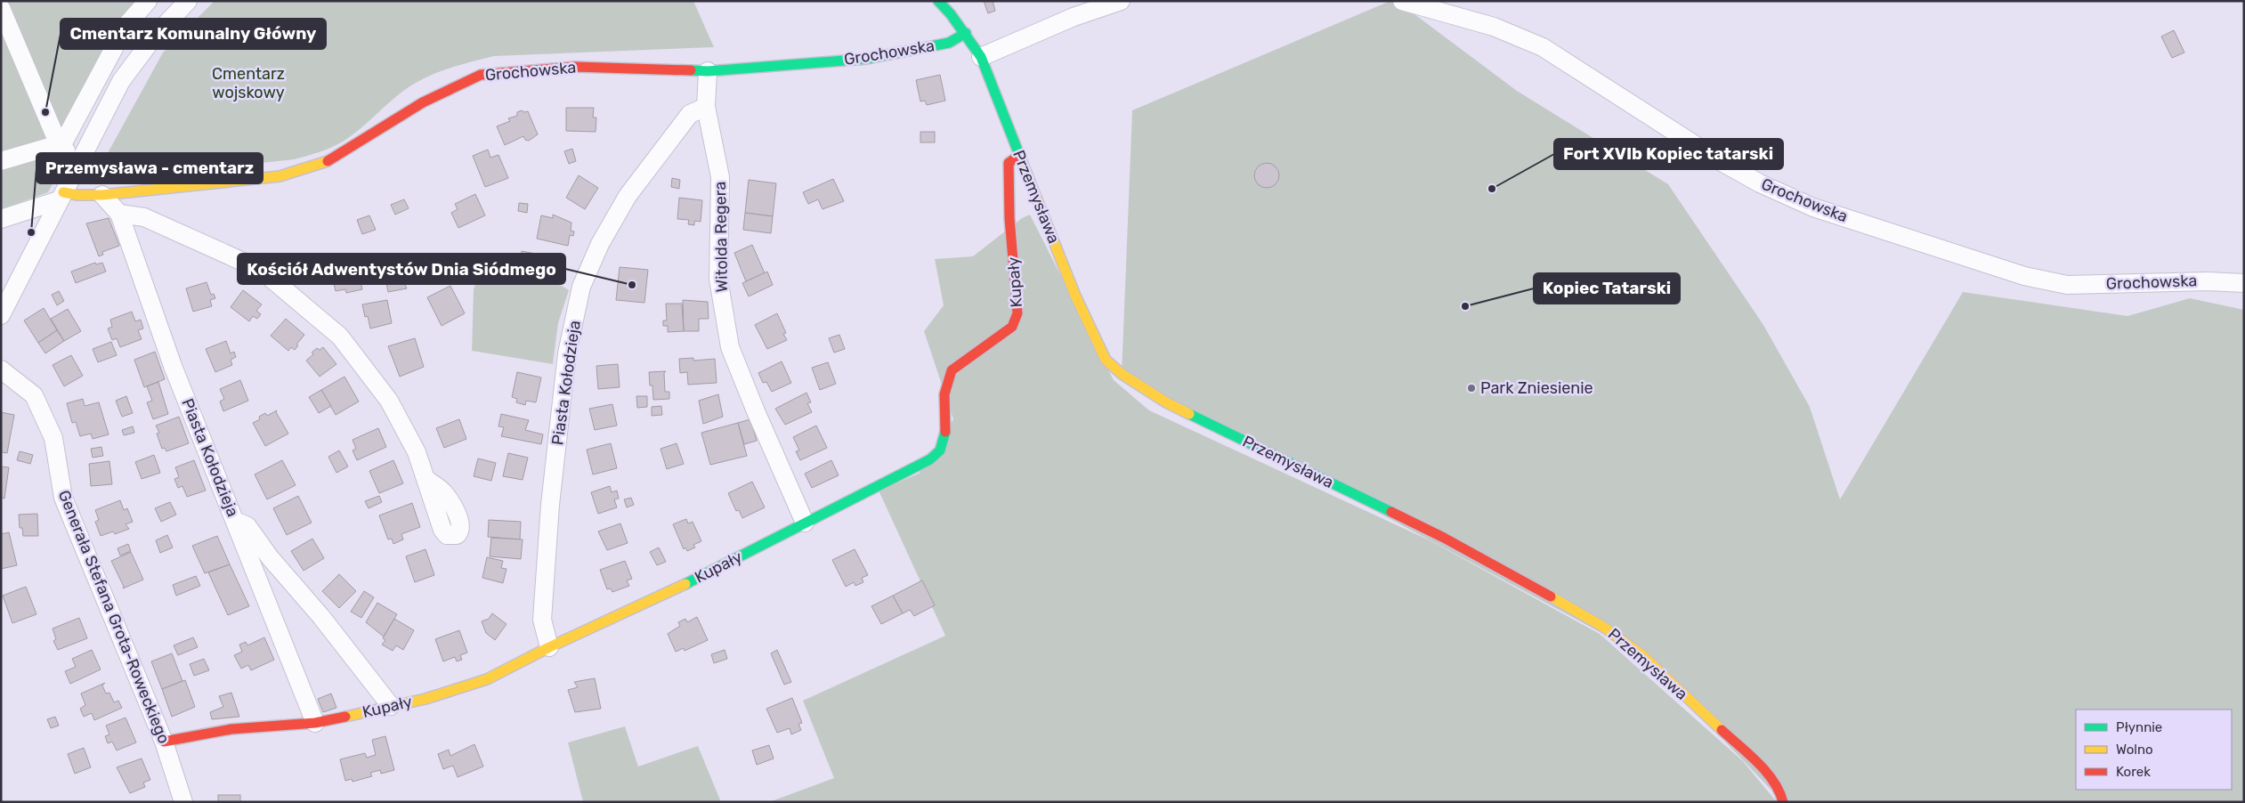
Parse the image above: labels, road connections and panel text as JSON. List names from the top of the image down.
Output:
{
  "streets": {
    "street": [
      "Grochowska",
      "Przemysława",
      "Witolda Regera",
      "Kupały",
      "Piasta Kołodzieja",
      "Generała Stefana Grota-Roweckiego"
    ]
  },
  "crossings": [
    ["Grochowska", "Przemysława"],
    ["Grochowska", "Witolda Regera"],
    ["Grochowska", "Piasta Kołodzieja"],
    ["Przemysława", "Kupały"],
    ["Witolda Regera", "Kupały"],
    ["Witolda Regera", "Piasta Kołodzieja"],
    ["Kupały", "Piasta Kołodzieja"],
    ["Kupały", "Generała Stefana Grota-Roweckiego"]
  ],
  "parks": ["Cmentarz wojskowy"],
  "places": [
    "Cmentarz Komunalny Główny",
    "Fort XVIb Kopiec tatarski",
    "Przemysława - cmentarz",
    "Kościół Adwentystów Dnia Siódmego",
    "Kopiec Tatarski",
    "Park Zniesienie"
  ],
  "legend": ["Płynnie", "Wolno", "Korek"]
}
